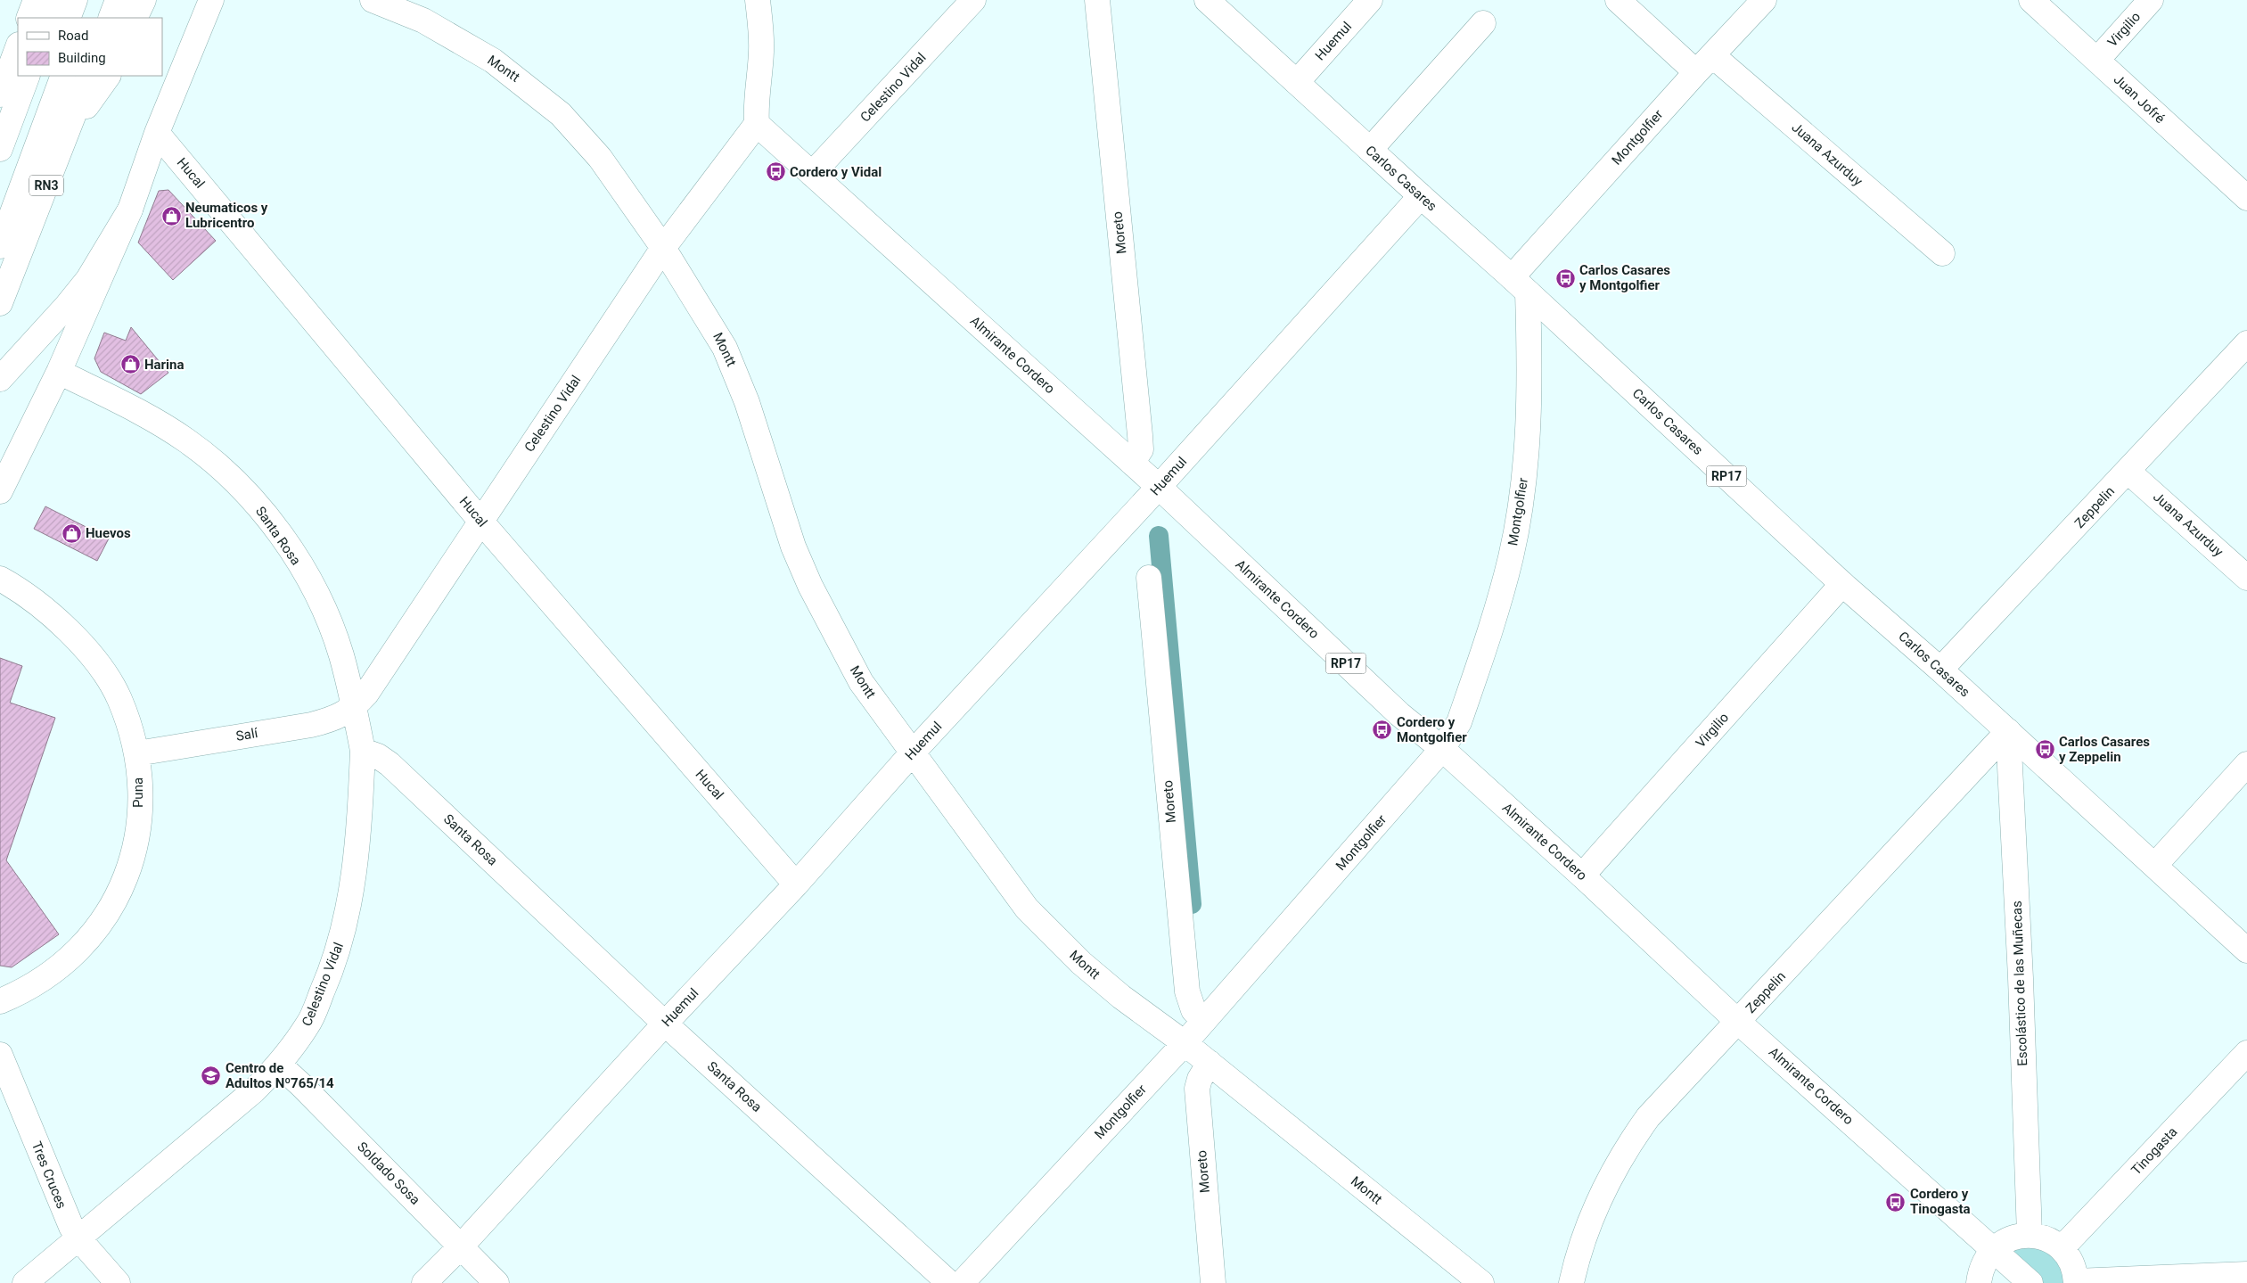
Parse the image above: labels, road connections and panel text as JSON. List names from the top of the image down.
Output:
{
  "streets": {
    "main road": [
      "Virgilio",
      "Huemul",
      "Montt",
      "Celestino Vidal",
      "Juan Jofré",
      "Montgolfier",
      "Juana Azurduy",
      "Hucal",
      "Carlos Casares",
      "RN3",
      "Moreto",
      "Almirante Cordero",
      "RP17",
      "Zeppelin",
      "Santa Rosa",
      "Salí",
      "Puna",
      "Escolástico de las Muñecas",
      "Tinogasta",
      "Soldado Sosa",
      "Tres Cruces"
    ]
  },
  "crossings": [
    ["Virgilio", "Juan Jofré"],
    ["Virgilio", "Carlos Casares"],
    ["Virgilio", "Almirante Cordero"],
    ["Huemul", "Montt"],
    ["Huemul", "Hucal"],
    ["Huemul", "Carlos Casares"],
    ["Huemul", "Almirante Cordero"],
    ["Huemul", "Santa Rosa"],
    ["Huemul", "Soldado Sosa"],
    ["Montt", "Celestino Vidal"],
    ["Montt", "Montgolfier"],
    ["Montt", "Moreto"],
    ["Celestino Vidal", "Hucal"],
    ["Celestino Vidal", "Almirante Cordero"],
    ["Celestino Vidal", "Santa Rosa"],
    ["Celestino Vidal", "Salí"],
    ["Celestino Vidal", "Soldado Sosa"],
    ["Celestino Vidal", "Tres Cruces"],
    ["Montgolfier", "Juana Azurduy"],
    ["Montgolfier", "Carlos Casares"],
    ["Montgolfier", "Moreto"],
    ["Montgolfier", "Almirante Cordero"],
    ["Juana Azurduy", "Zeppelin"],
    ["Carlos Casares", "Zeppelin"],
    ["Carlos Casares", "Escolástico de las Muñecas"],
    ["Moreto", "Almirante Cordero"],
    ["Almirante Cordero", "Zeppelin"],
    ["Zeppelin", "Escolástico de las Muñecas"],
    ["Santa Rosa", "Salí"],
    ["Salí", "Puna"]
  ],
  "places": {
    "bus stop": [
      "Cordero y Vidal",
      "Carlos Casares y Montgolfier",
      "Cordero y Montgolfier",
      "Carlos Casares y Zeppelin",
      "Cordero y Tinogasta"
    ],
    "shop": ["Neumaticos y Lubricentro", "Harina", "Huevos"],
    "school or university": ["Centro de Adultos Nº765/14"]
  },
  "legend": ["Road", "Building"]
}
